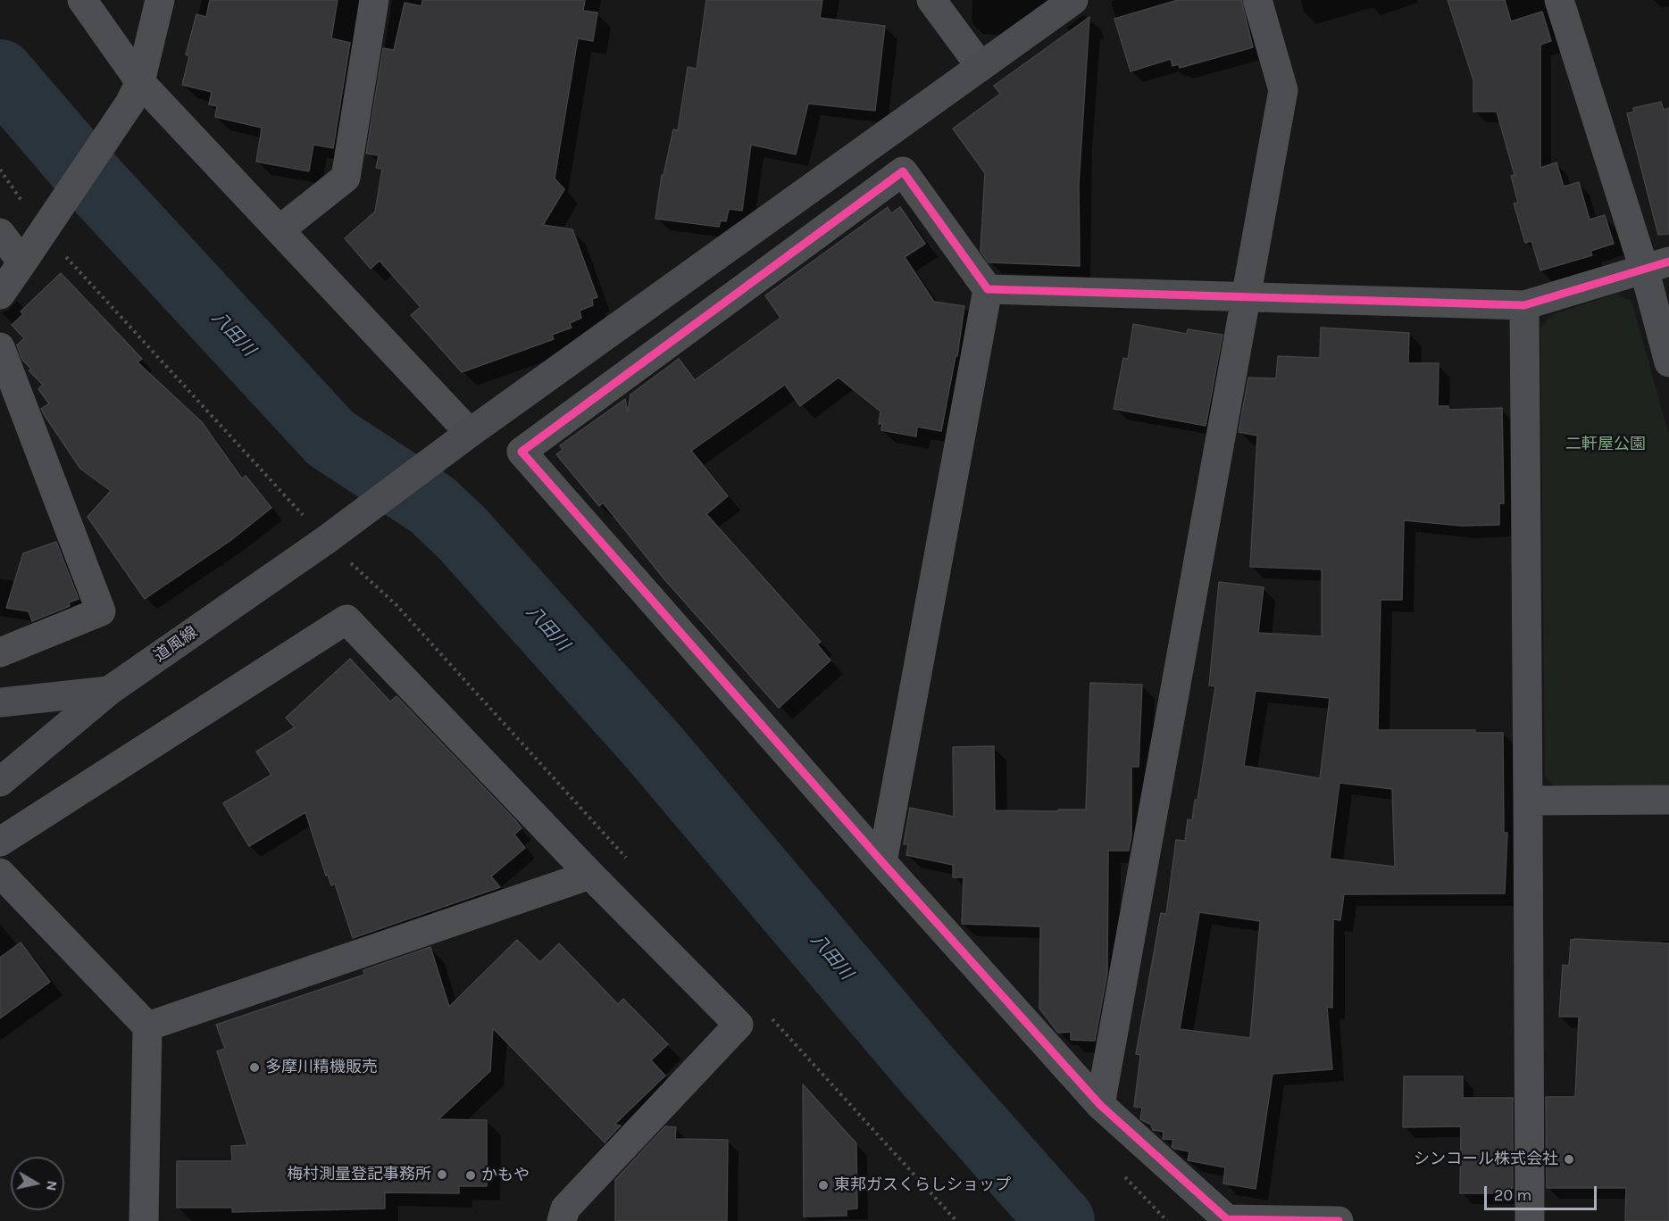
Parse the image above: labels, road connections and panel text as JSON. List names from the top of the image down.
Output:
{
  "streets": {
    "street": ["道風線"]
  },
  "water": ["八田川"],
  "parks": ["二軒屋公園"],
  "places": [
    "多摩川精機販売",
    "シンコール株式会社",
    "梅村測量登記事務所",
    "かもや",
    "東邦ガスくらしショップ"
  ],
  "scale_bar": "20 m",
  "north": "right"
}
